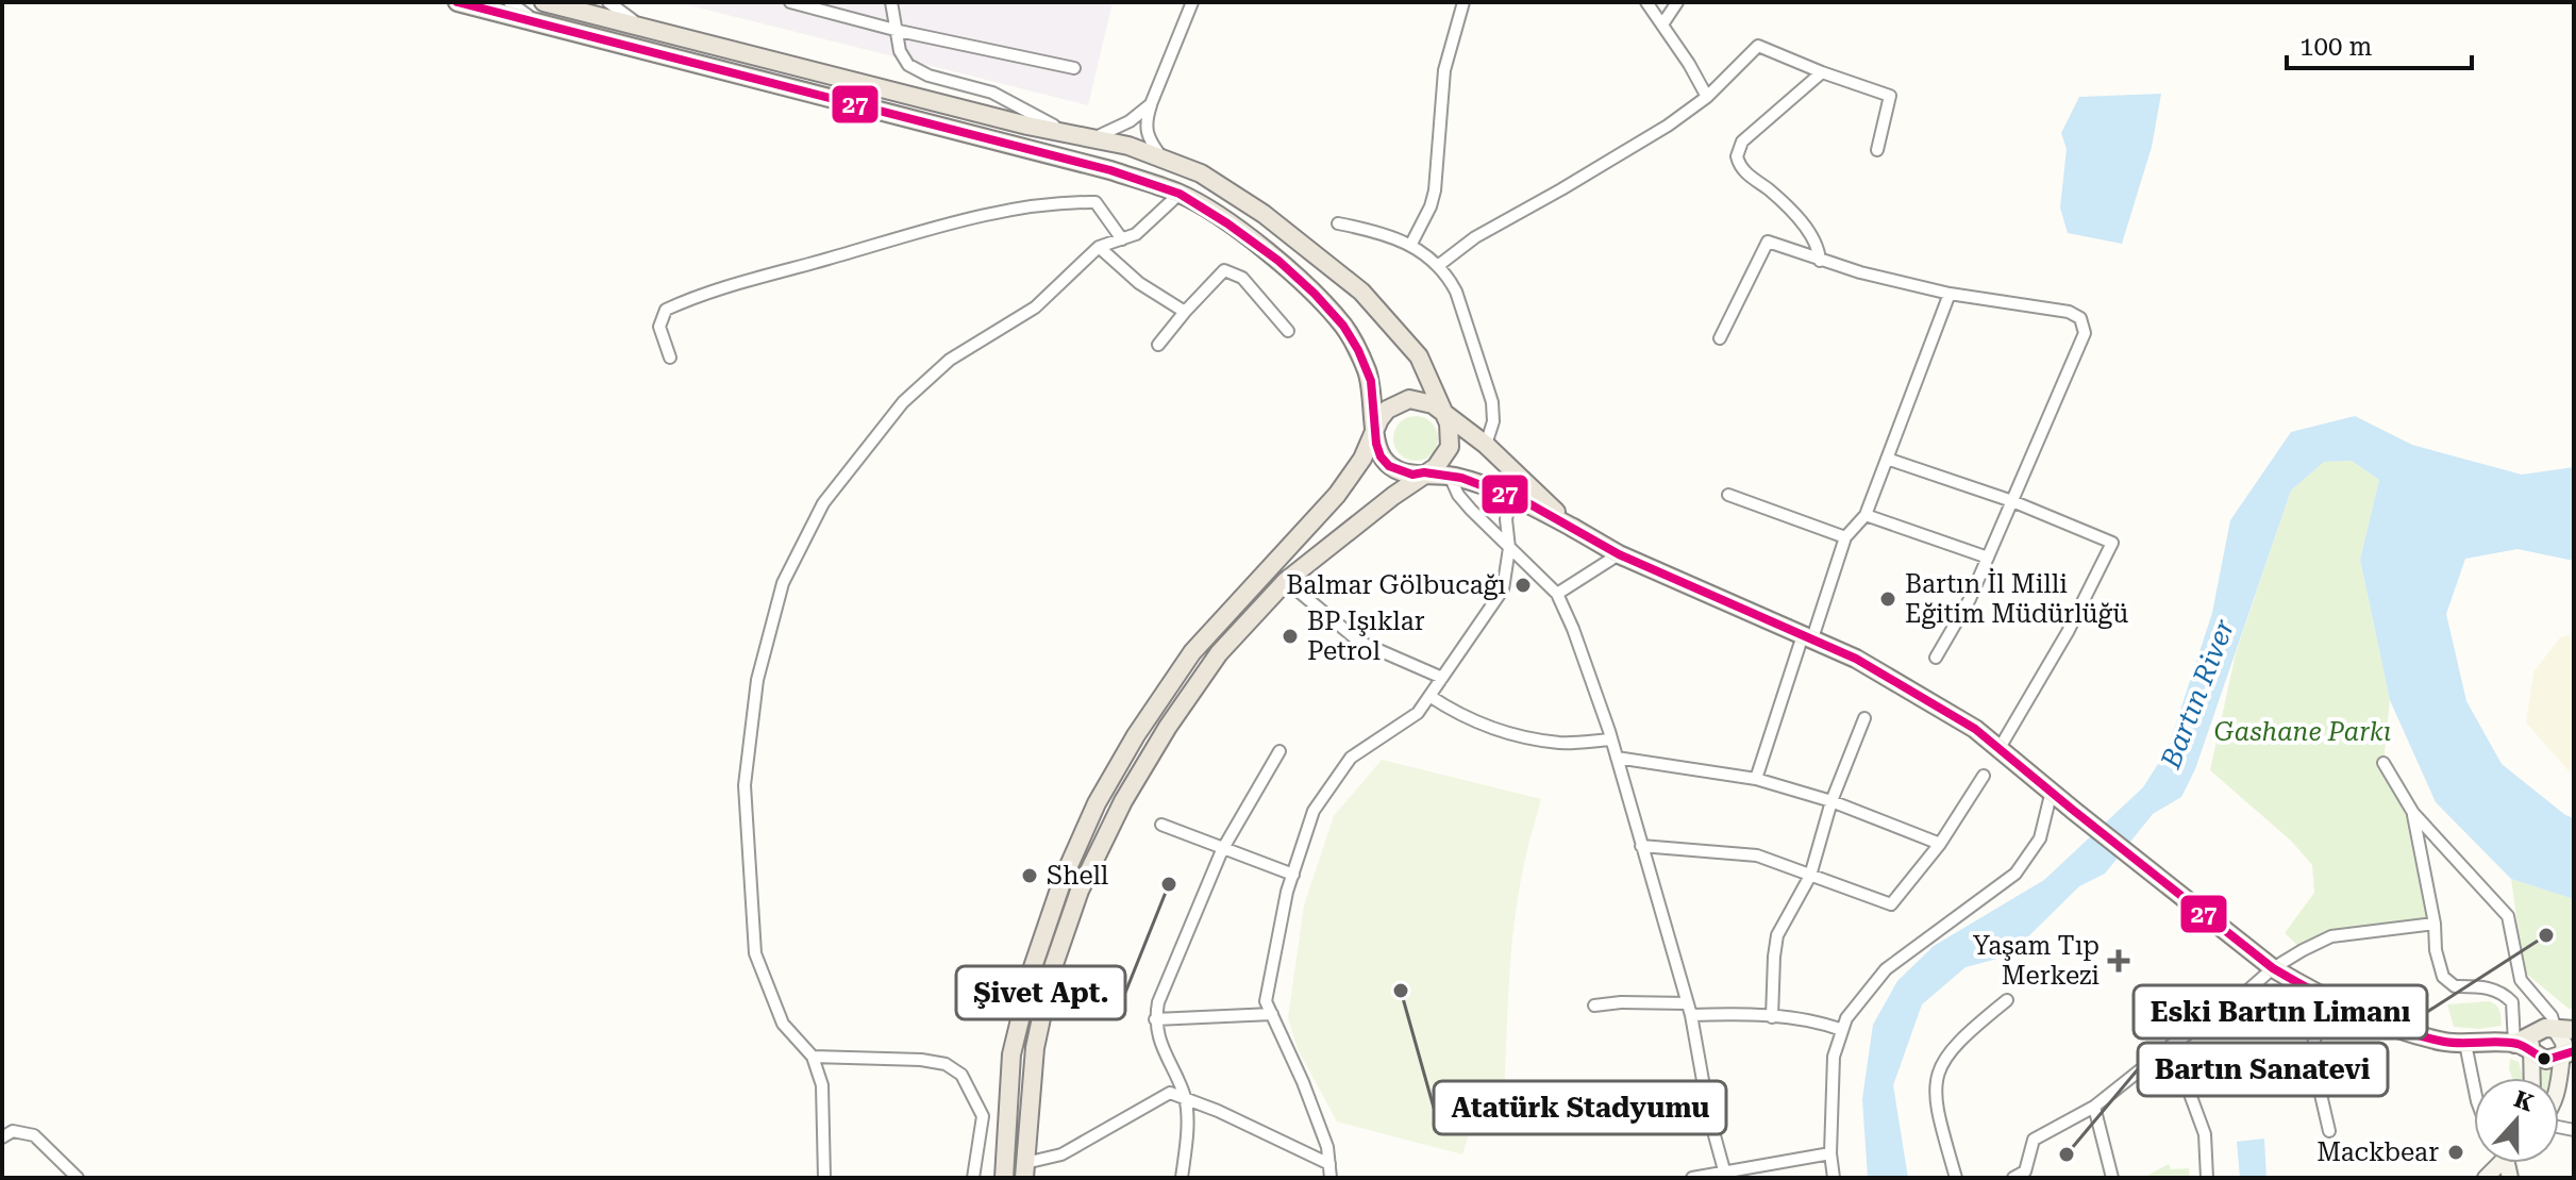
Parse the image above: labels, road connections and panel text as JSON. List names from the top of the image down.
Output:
{
  "water": ["Bartın River"],
  "parks": ["Gashane Parkı"],
  "places": {
    "other": [
      "Balmar Gölbucağı",
      "Bartın İl Milli Eğitim Müdürlüğü",
      "BP Işıklar Petrol",
      "Shell",
      "Şivet Apt.",
      "Eski Bartın Limanı",
      "Atatürk Stadyumu",
      "Mackbear",
      "Bartın Sanatevi"
    ],
    "health": ["Yaşam Tıp Merkezi"]
  },
  "lines": ["transit line 27"],
  "scale_bar": "100 m",
  "north": "top"
}
